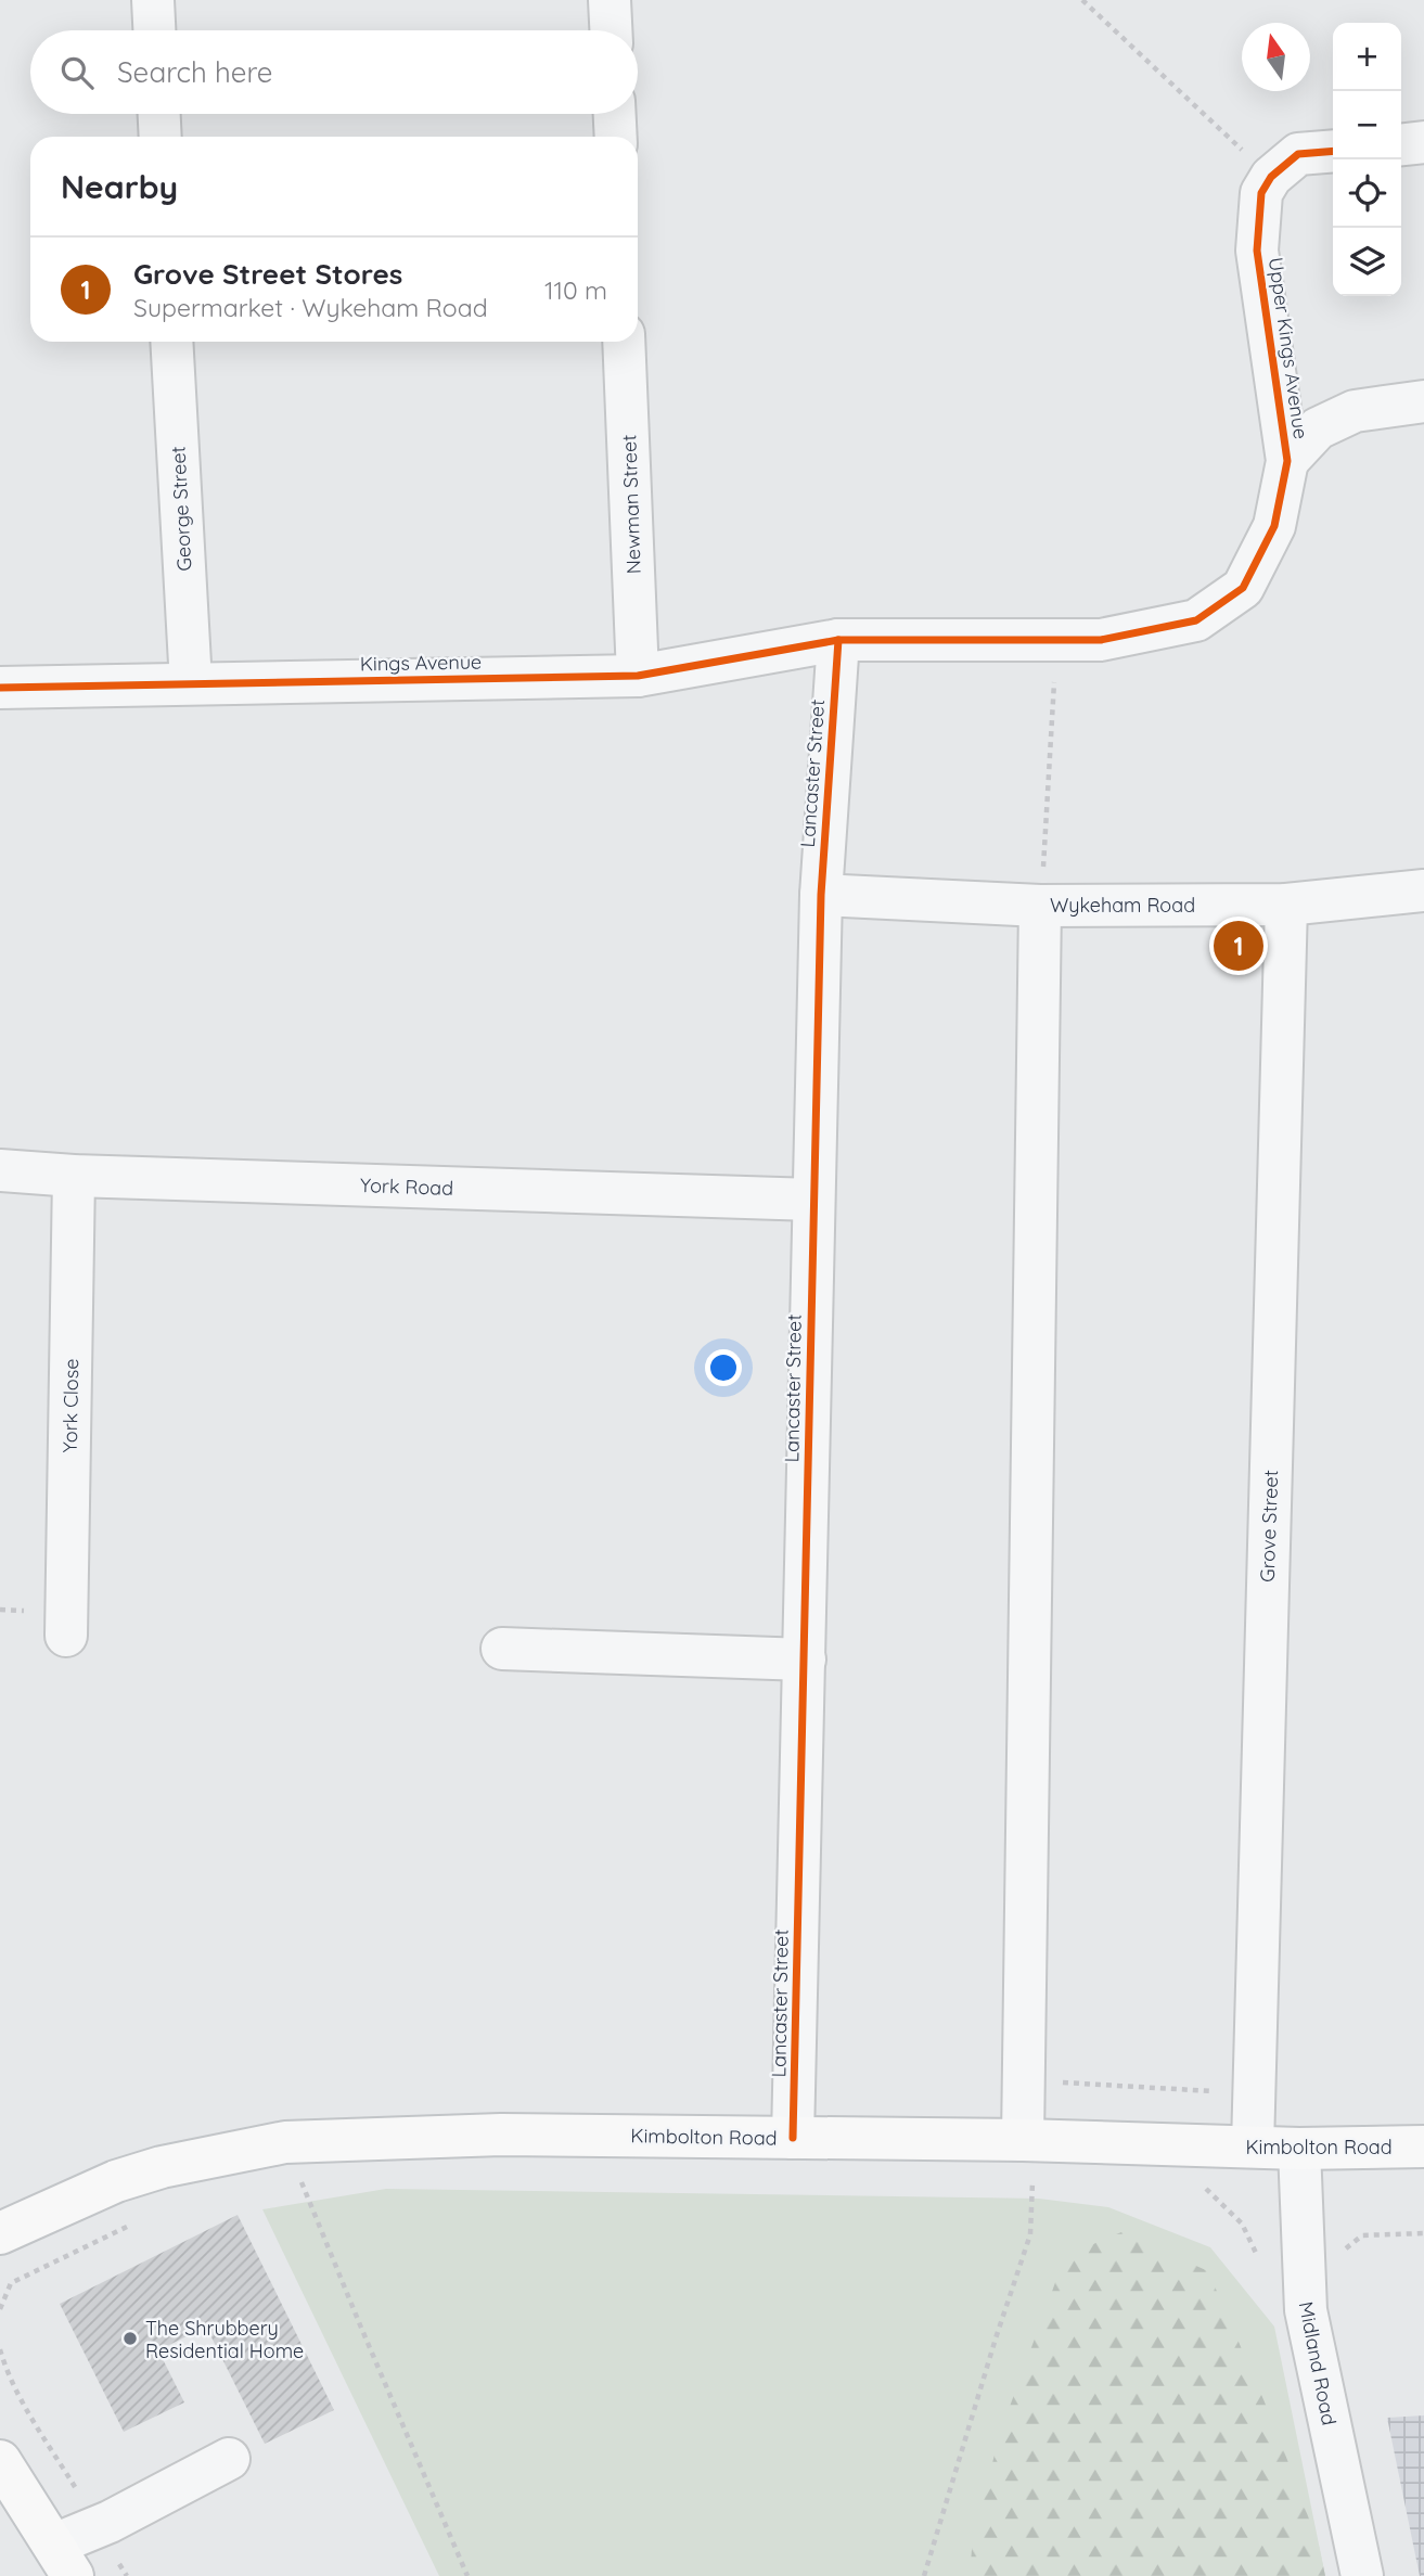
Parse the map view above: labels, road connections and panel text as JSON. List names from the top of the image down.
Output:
{
  "streets": {
    "main road": ["Kimbolton Road"],
    "street": [
      "Upper Kings Avenue",
      "Newman Street",
      "George Street",
      "Kings Avenue",
      "Lancaster Street",
      "Wykeham Road",
      "York Road",
      "York Close",
      "Grove Street",
      "Midland Road"
    ]
  },
  "crossings": [
    ["Upper Kings Avenue", "Kings Avenue"],
    ["Upper Kings Avenue", "Lancaster Street"],
    ["Newman Street", "Kings Avenue"],
    ["George Street", "Kings Avenue"],
    ["Kings Avenue", "Lancaster Street"],
    ["Lancaster Street", "Wykeham Road"],
    ["Lancaster Street", "York Road"],
    ["Lancaster Street", "Kimbolton Road"],
    ["Wykeham Road", "Grove Street"],
    ["York Road", "York Close"],
    ["Grove Street", "Kimbolton Road"],
    ["Kimbolton Road", "Midland Road"]
  ],
  "places": ["The Shrubbery Residential Home"],
  "north": "top",
  "page": {
    "map_buttons": ["+", "−"],
    "search": "Search here",
    "heading": "Nearby",
    "list": [
      {
        "mark": "1",
        "name": "Grove Street Stores",
        "note": "Supermarket · Wykeham Road",
        "value": "110 m"
      }
    ],
    "pins": "1"
  }
}
